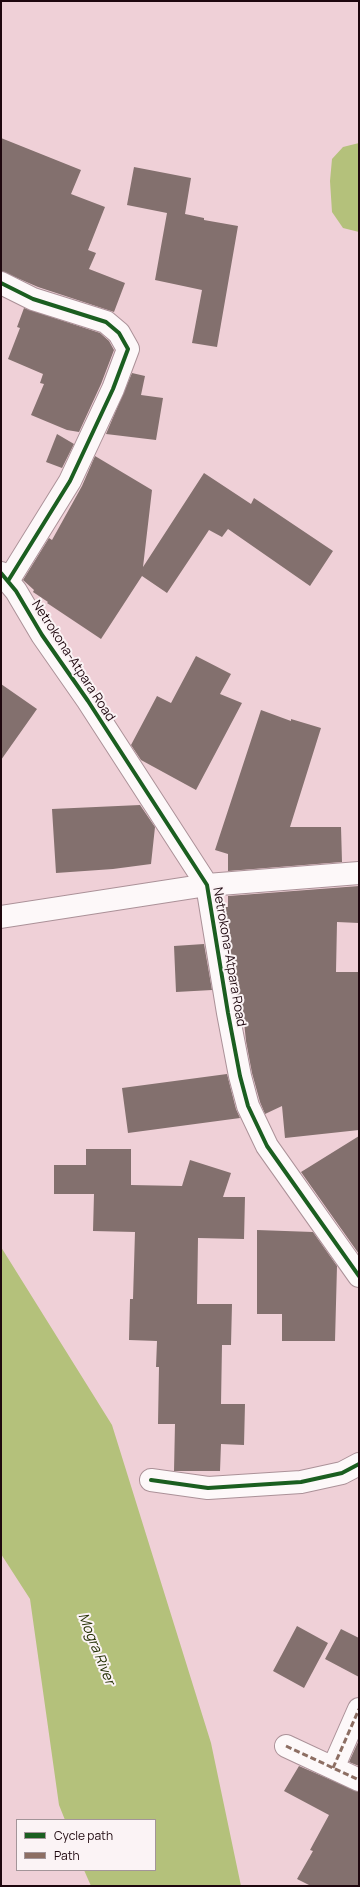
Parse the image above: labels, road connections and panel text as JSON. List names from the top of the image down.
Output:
{
  "streets": {
    "street": ["Netrokona-Atpara Road"]
  },
  "water": ["Mogra River"],
  "legend": ["Cycle path", "Path"]
}
